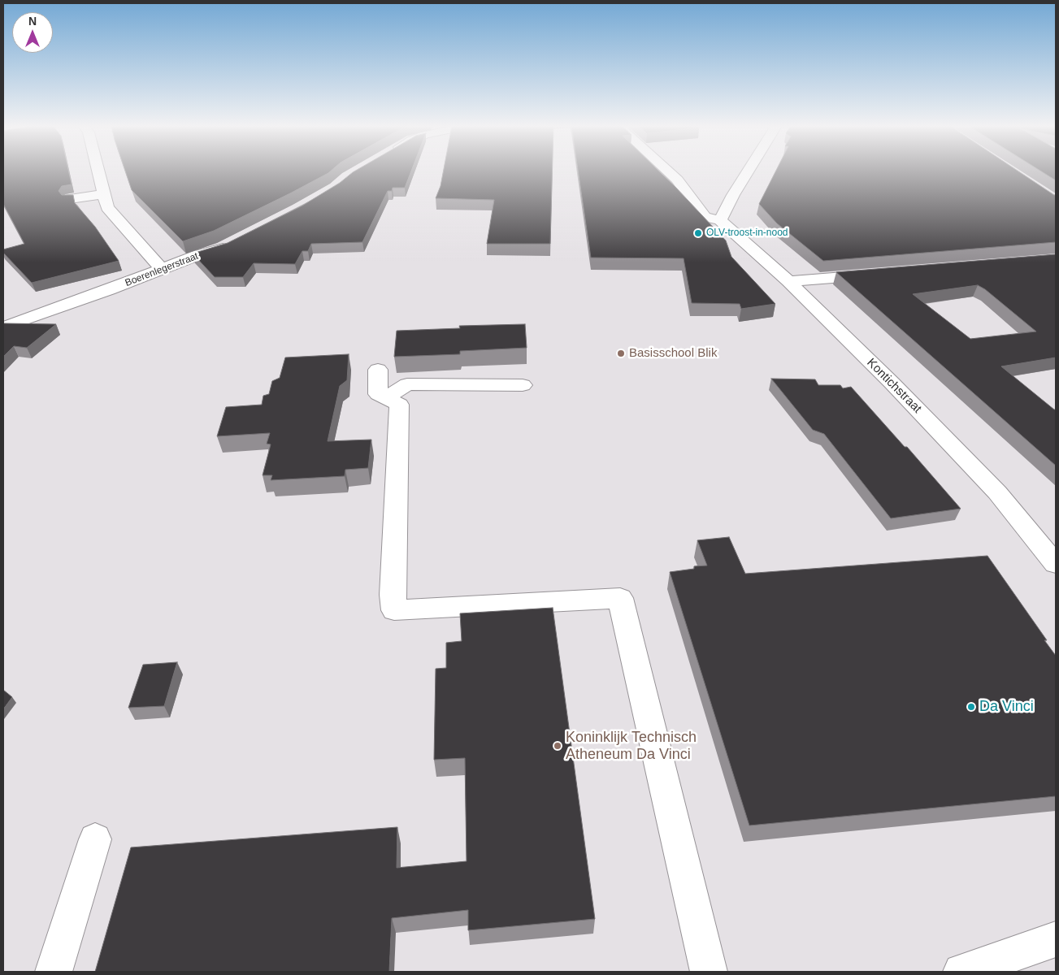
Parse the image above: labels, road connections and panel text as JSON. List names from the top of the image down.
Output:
{
  "streets": {
    "street": ["Boerenlegerstraat", "Kontichstraat"]
  },
  "places": [
    "OLV-troost-in-nood",
    "Basisschool Blik",
    "Da Vinci",
    "Koninklijk Technisch Atheneum Da Vinci"
  ],
  "north": "top"
}
